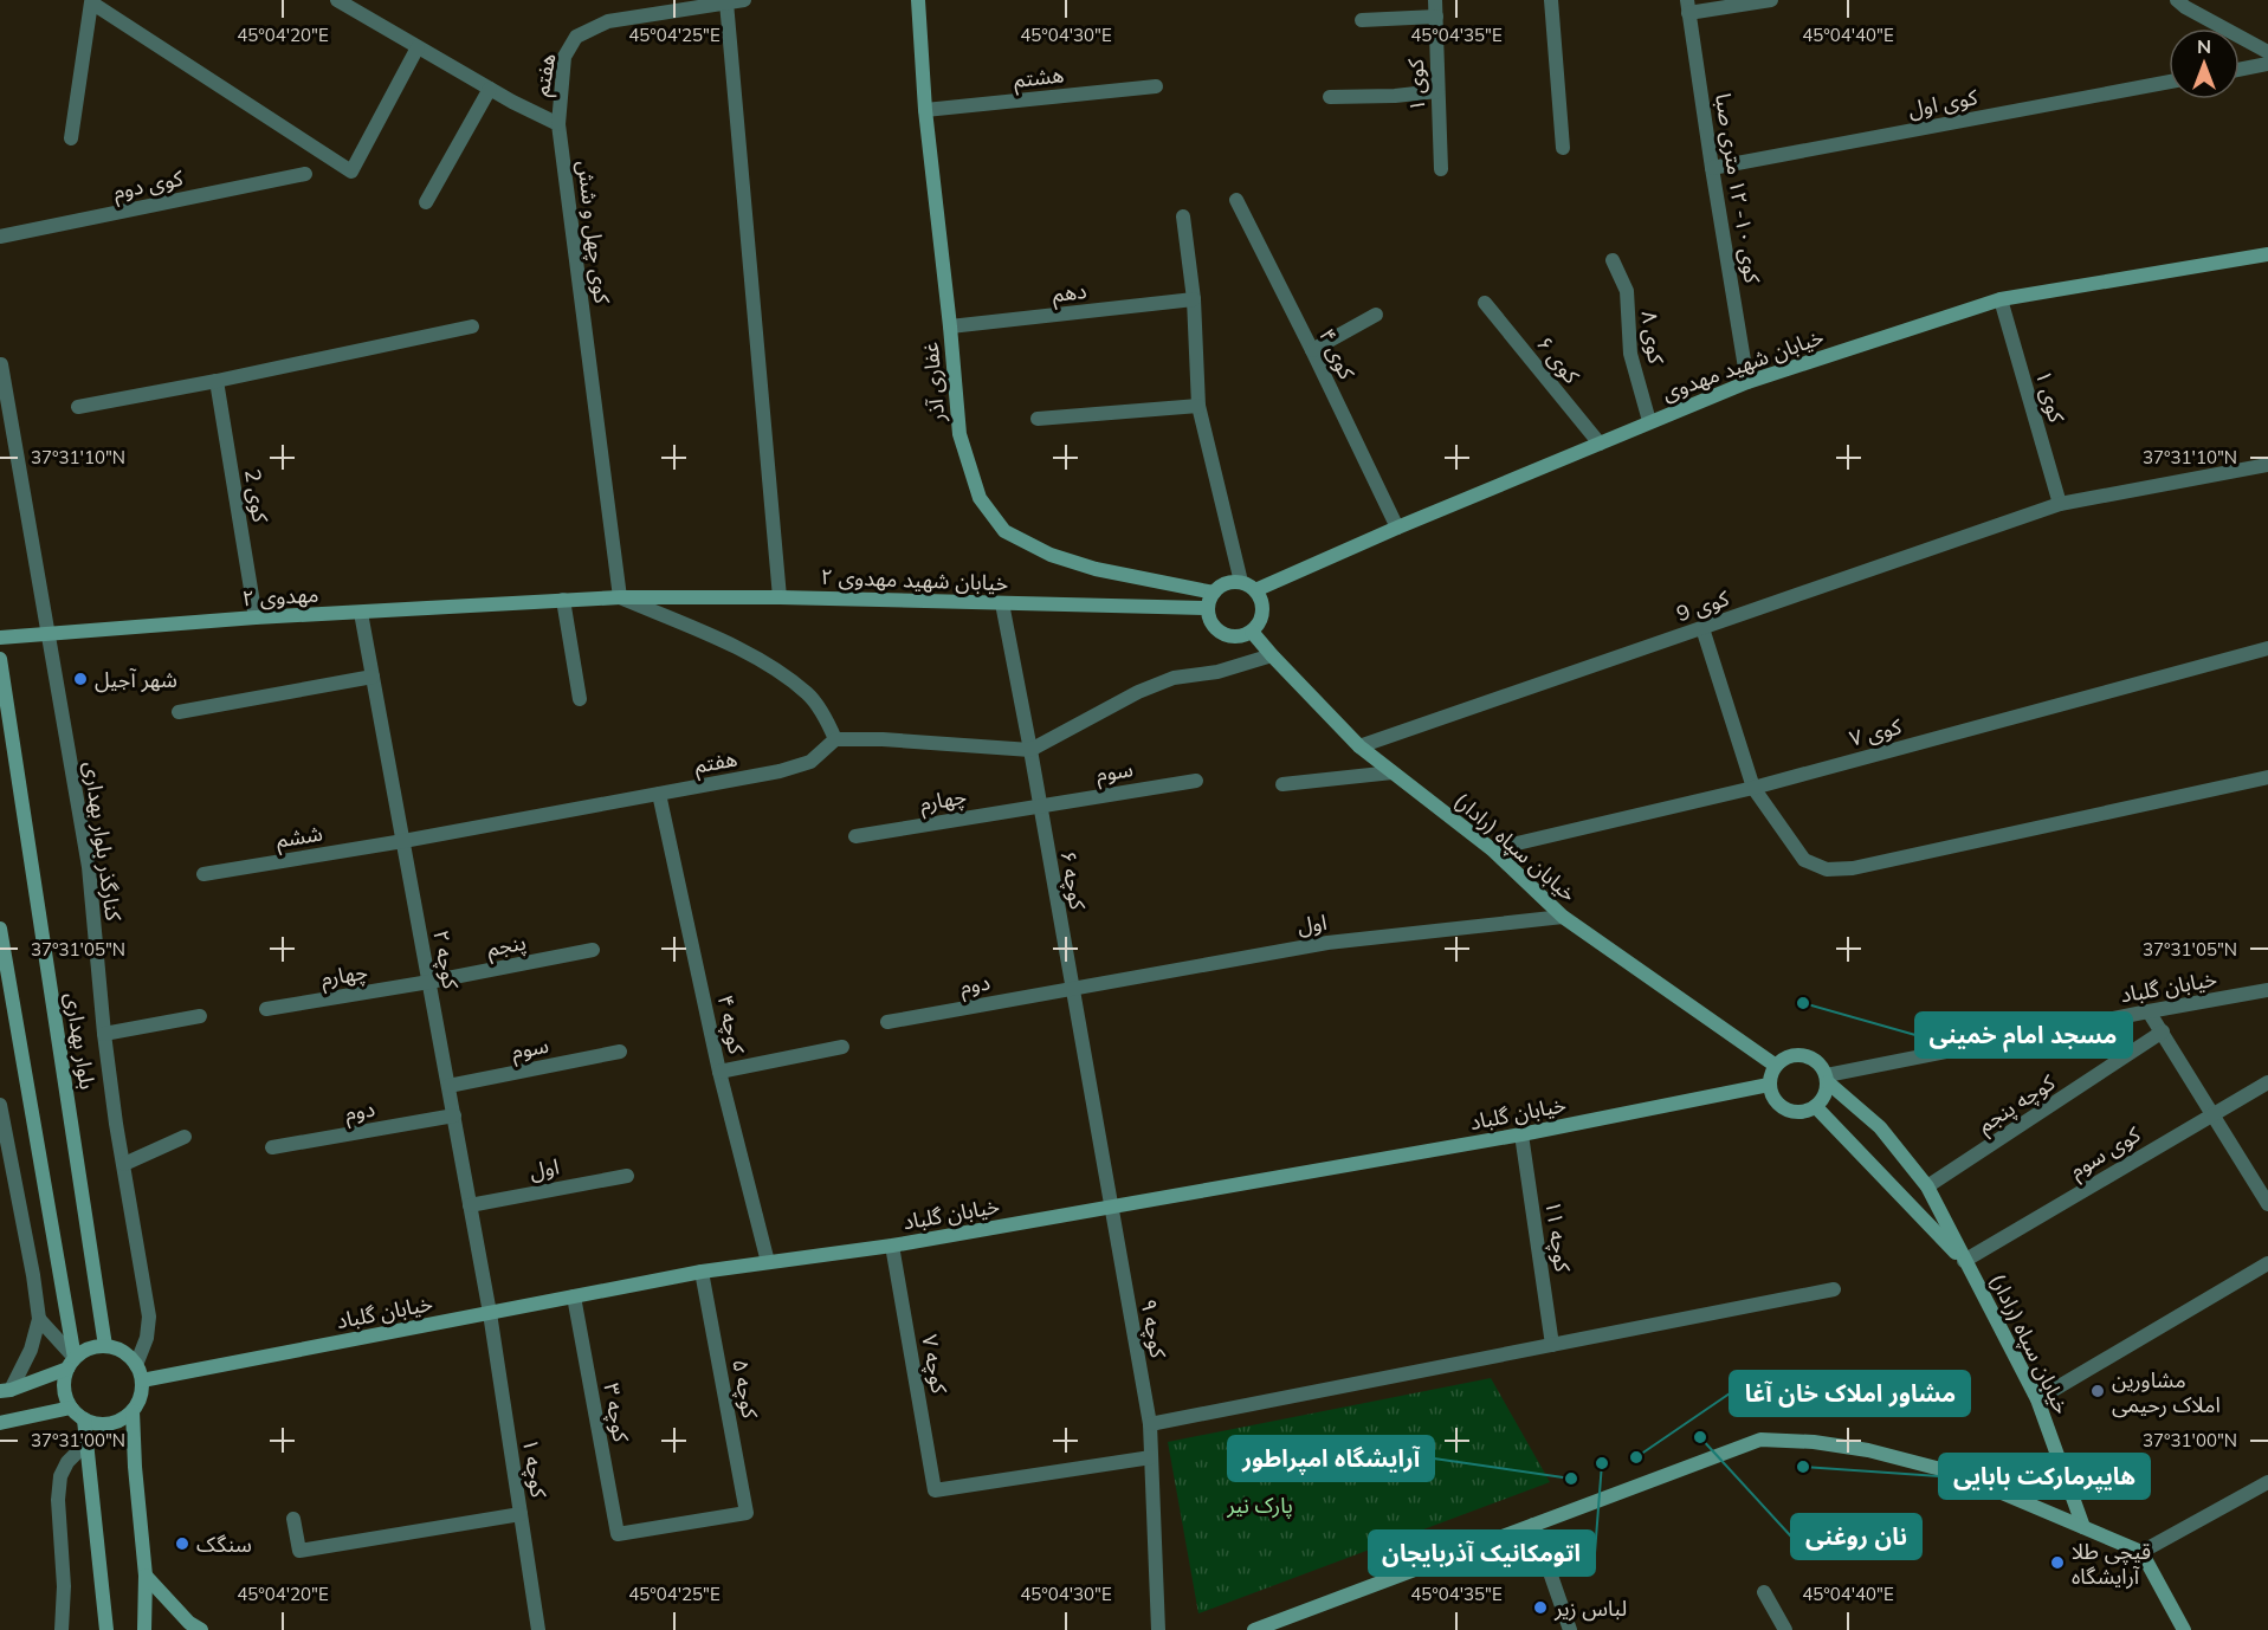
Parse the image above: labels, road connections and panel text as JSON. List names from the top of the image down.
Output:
{
  "streets": {
    "street": [
      "هفتم",
      "هشتم",
      "کوی ۱",
      "کوی اول",
      "کوی دوم",
      "کوی ۱۰- ۱۲ متری صبا",
      "کوی چهل و شش",
      "دهم",
      "کوی ۸",
      "کوی ۴",
      "کوی ۶",
      "خیابان شهید مهدوی",
      "غفاری آذر",
      "کوی 2",
      "خیابان شهید مهدوی ۲",
      "مهدوی ۲",
      "کوی 9",
      "کوی ۷",
      "سوم",
      "چهارم",
      "ششم",
      "کنارگذر بلوار بهداری",
      "خیابان سپاه (رادار)",
      "کوچه ۶",
      "اول",
      "پنجم",
      "کوچه ۲",
      "دوم",
      "خیابان گلباد",
      "کوچه ۴",
      "بلوار بهداری",
      "کوچه پنجم",
      "کوی سوم",
      "کوچه ۱۱",
      "کوچه ۹",
      "کوچه ۷",
      "کوچه ۵",
      "کوچه ۳",
      "کوچه ۱"
    ]
  },
  "crossings": [
    ["هفتم", "کوی چهل و شش"],
    ["هفتم", "ششم"],
    ["هفتم", "کوچه ۲"],
    ["هفتم", "کوچه ۴"],
    ["هشتم", "غفاری آذر"],
    ["کوی ۱", "خیابان شهید مهدوی"],
    ["کوی ۱", "کوی 9"],
    ["کوی اول", "کوی ۱۰- ۱۲ متری صبا"],
    ["کوی ۱۰- ۱۲ متری صبا", "خیابان شهید مهدوی"],
    ["کوی چهل و شش", "خیابان شهید مهدوی ۲"],
    ["دهم", "غفاری آذر"],
    ["کوی ۸", "خیابان شهید مهدوی"],
    ["کوی ۴", "خیابان شهید مهدوی"],
    ["کوی ۶", "خیابان شهید مهدوی"],
    ["خیابان شهید مهدوی", "غفاری آذر"],
    ["خیابان شهید مهدوی", "خیابان شهید مهدوی ۲"],
    ["خیابان شهید مهدوی", "خیابان سپاه (رادار)"],
    ["غفاری آذر", "خیابان شهید مهدوی ۲"],
    ["غفاری آذر", "خیابان سپاه (رادار)"],
    ["کوی 2", "مهدوی ۲"],
    ["خیابان شهید مهدوی ۲", "مهدوی ۲"],
    ["خیابان شهید مهدوی ۲", "خیابان سپاه (رادار)"],
    ["خیابان شهید مهدوی ۲", "کوچه ۶"],
    ["مهدوی ۲", "کنارگذر بلوار بهداری"],
    ["مهدوی ۲", "کوچه ۲"],
    ["کوی 9", "خیابان سپاه (رادار)"],
    ["کوی ۷", "خیابان سپاه (رادار)"],
    ["سوم", "چهارم"],
    ["سوم", "کوچه ۶"],
    ["سوم", "کوچه ۲"],
    ["چهارم", "کوچه ۶"],
    ["چهارم", "پنجم"],
    ["چهارم", "کوچه ۲"],
    ["ششم", "کوچه ۲"],
    ["کنارگذر بلوار بهداری", "خیابان گلباد"],
    ["کنارگذر بلوار بهداری", "بلوار بهداری"],
    ["خیابان سپاه (رادار)", "اول"],
    ["خیابان سپاه (رادار)", "خیابان گلباد"],
    ["خیابان سپاه (رادار)", "کوچه پنجم"],
    ["خیابان سپاه (رادار)", "کوی سوم"],
    ["کوچه ۶", "اول"],
    ["کوچه ۶", "دوم"],
    ["کوچه ۶", "خیابان گلباد"],
    ["کوچه ۶", "کوچه ۹"],
    ["اول", "کوچه ۲"],
    ["اول", "دوم"],
    ["پنجم", "کوچه ۲"],
    ["کوچه ۲", "دوم"],
    ["کوچه ۲", "خیابان گلباد"],
    ["کوچه ۲", "کوچه ۱"],
    ["خیابان گلباد", "کوچه ۴"],
    ["خیابان گلباد", "بلوار بهداری"],
    ["خیابان گلباد", "کوچه ۱۱"],
    ["خیابان گلباد", "کوچه ۹"],
    ["خیابان گلباد", "کوچه ۷"],
    ["خیابان گلباد", "کوچه ۵"],
    ["خیابان گلباد", "کوچه ۳"],
    ["خیابان گلباد", "کوچه ۱"],
    ["کوچه ۹", "کوچه ۷"],
    ["کوچه ۵", "کوچه ۳"]
  ],
  "parks": ["پارک نیر"],
  "places": [
    "شهر آجیل",
    "مسجد امام خمینی",
    "مشاورین املاک رحیمی",
    "نان روغنی",
    "مشاور املاک خان آغا",
    "اتومکانیک آذربایجان",
    "هایپرمارکت بابایی",
    "آرایشگاه امپراطور",
    "سنگک",
    "قیچی طلا آرایشگاه",
    "لباس زیر"
  ],
  "north": "top",
  "coordinates": [
    "45°04'20\"E",
    "45°04'25\"E",
    "45°04'30\"E",
    "45°04'35\"E",
    "45°04'40\"E",
    "37°31'10\"N",
    "37°31'05\"N",
    "37°31'00\"N"
  ]
}
